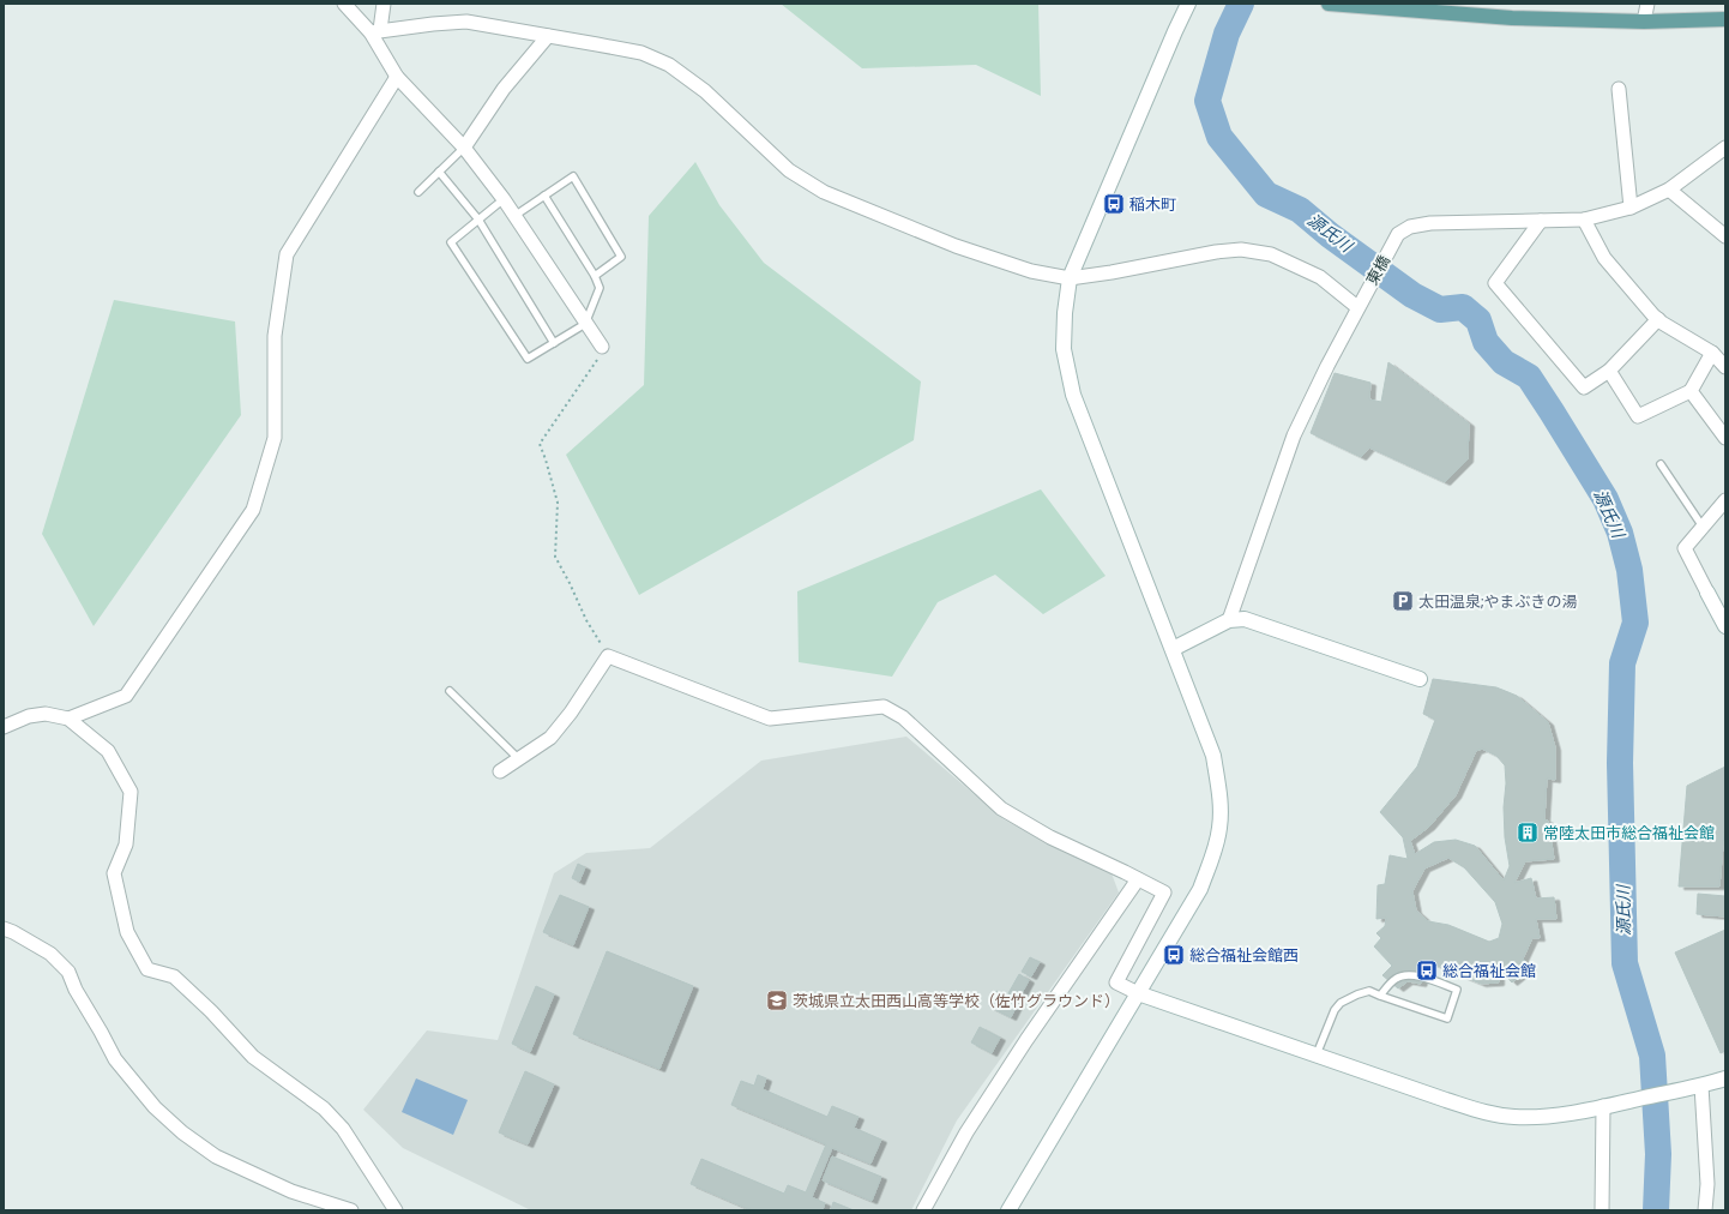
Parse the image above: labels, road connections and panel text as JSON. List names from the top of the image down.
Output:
{
  "streets": {
    "street": ["東橋"]
  },
  "water": ["源氏川"],
  "places": {
    "bus stop": ["稲木町", "総合福祉会館西", "総合福祉会館"],
    "parking": ["太田温泉;やまぶきの湯"],
    "building": ["常陸太田市総合福祉会館"],
    "school or university": ["茨城県立太田西山高等学校（佐竹グラウンド）"]
  }
}
